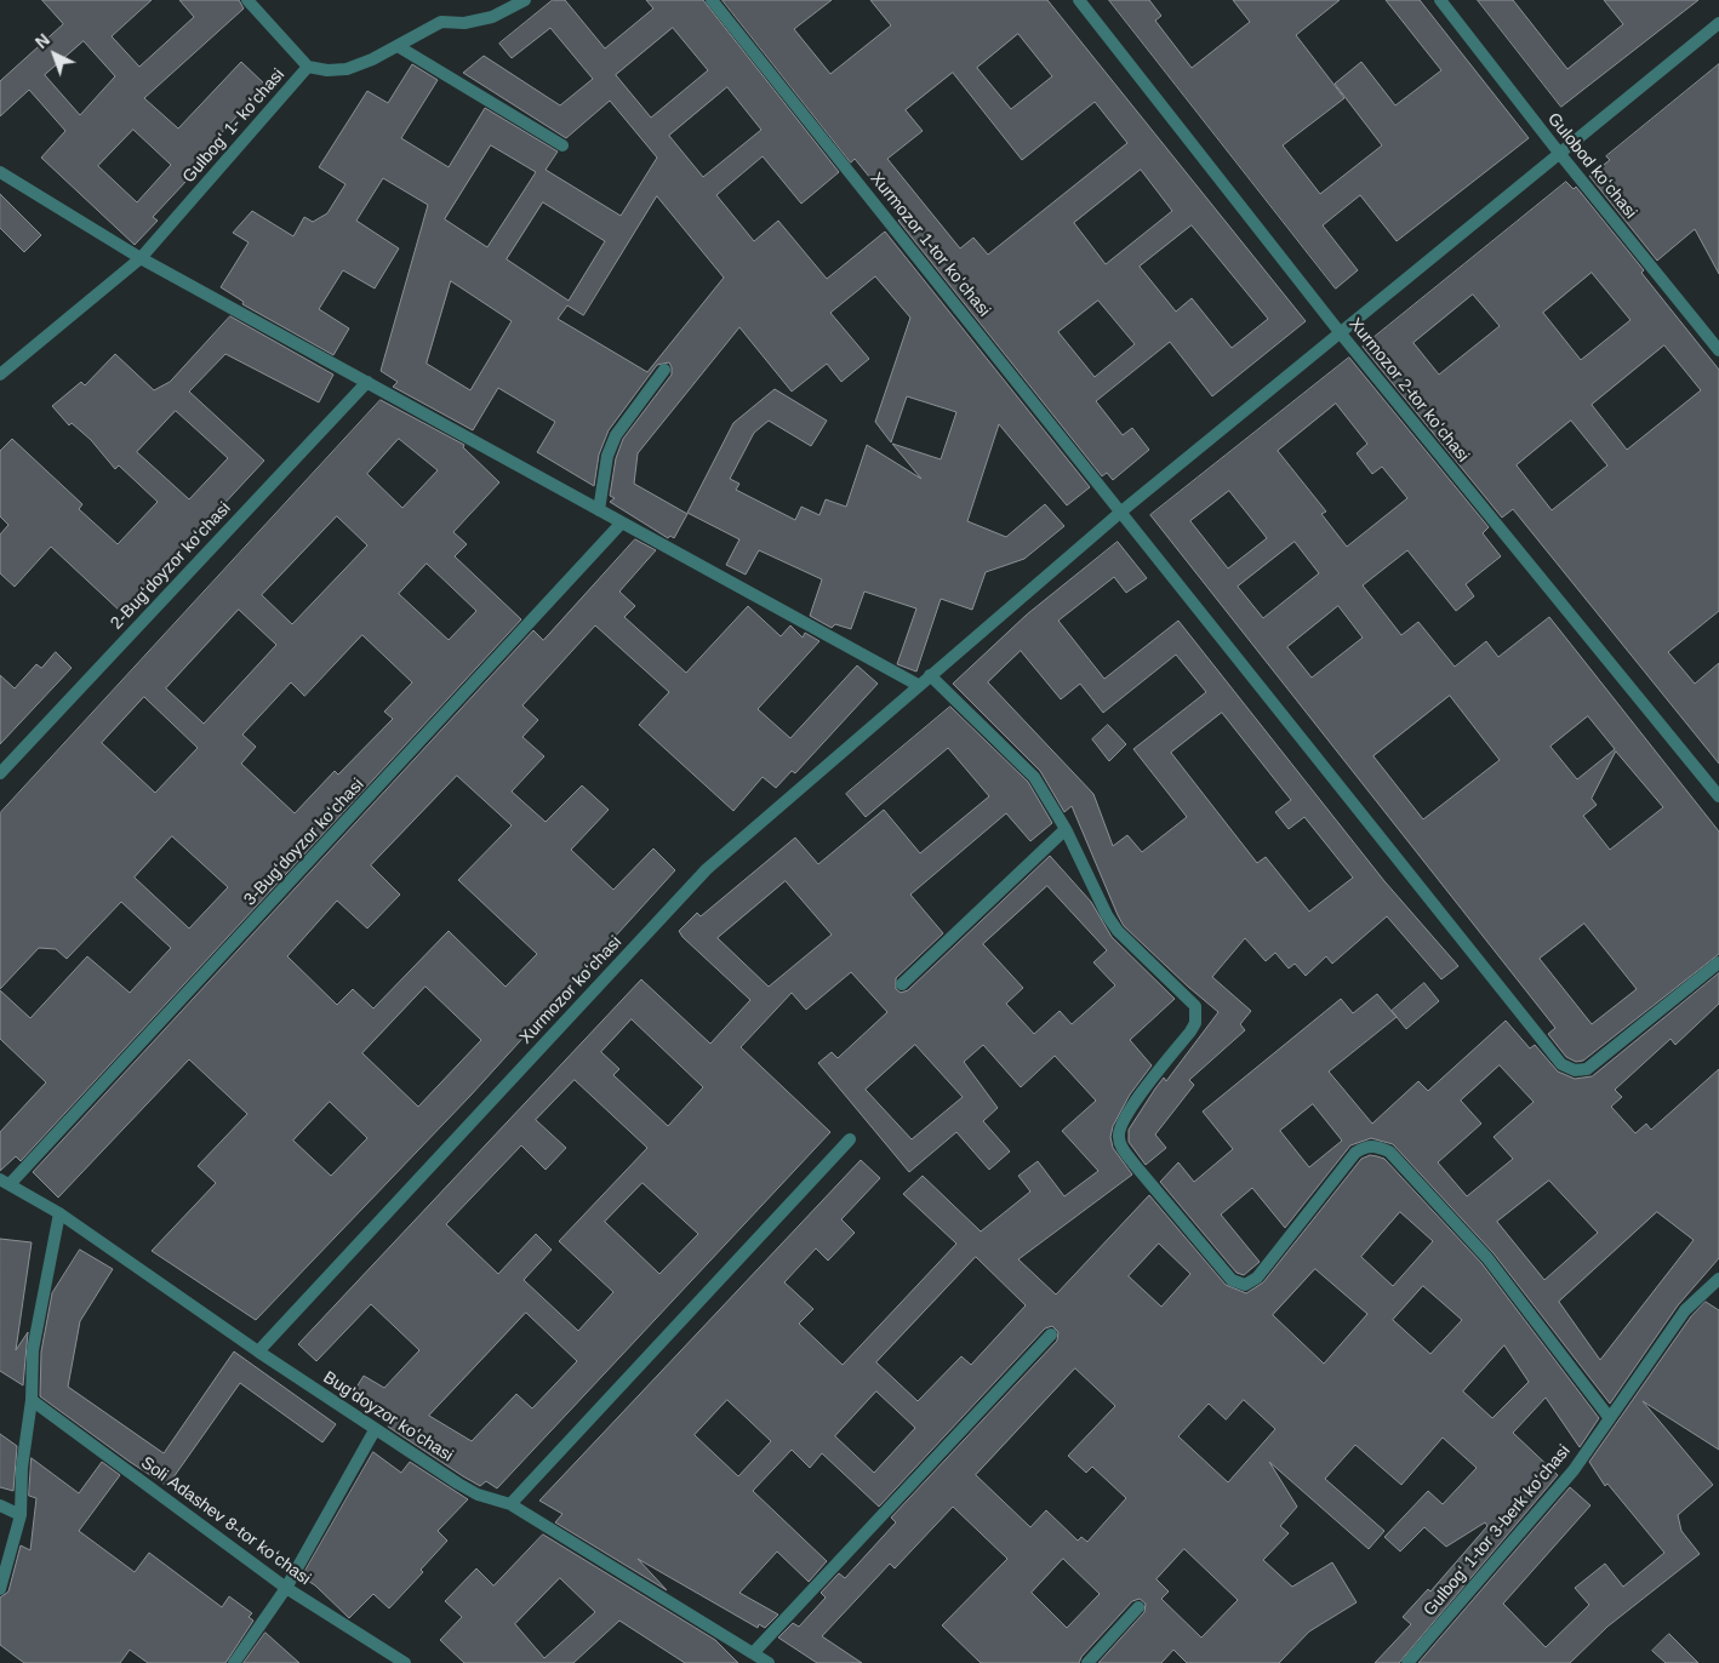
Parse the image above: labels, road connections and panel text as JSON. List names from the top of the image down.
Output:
{
  "streets": {
    "street": [
      "Gulbogʻ 1- koʻchasi",
      "Gulobod koʻchasi",
      "Xurmozor 1-tor koʻchasi",
      "Xurmozor 2-tor koʻchasi",
      "2-Bugʻdoyzor koʻchasi",
      "3-Bugʻdoyzor koʻchasi",
      "Xurmozor koʻchasi",
      "Bug'doyzor koʻchasi",
      "Soli Adashev 8-tor koʻchasi",
      "Gulbogʻ 1-tor 3-berk koʻchasi"
    ]
  },
  "crossings": [
    ["Gulobod koʻchasi", "Xurmozor koʻchasi"],
    ["Xurmozor 1-tor koʻchasi", "Xurmozor koʻchasi"],
    ["Xurmozor 2-tor koʻchasi", "Xurmozor koʻchasi"],
    ["3-Bugʻdoyzor koʻchasi", "Bug'doyzor koʻchasi"],
    ["Xurmozor koʻchasi", "Bug'doyzor koʻchasi"]
  ],
  "north": "top left"
}
